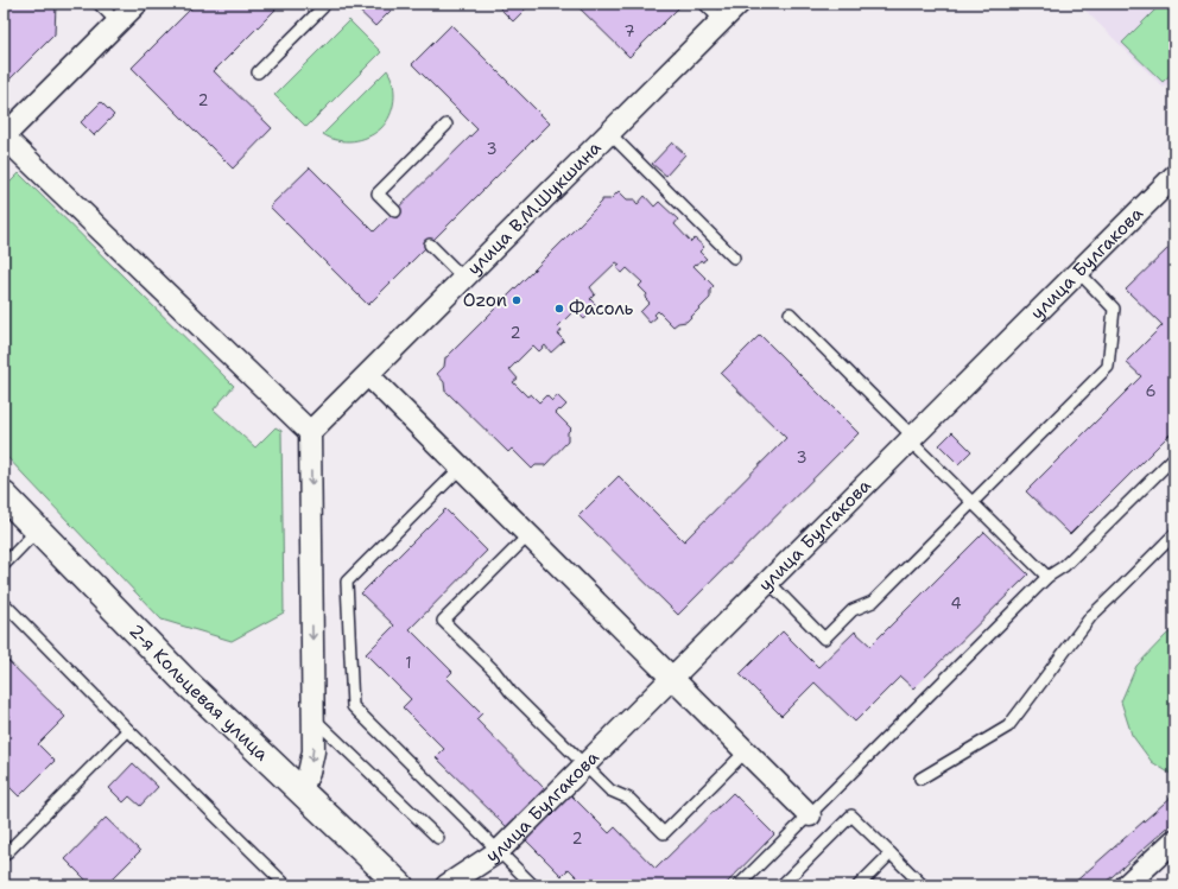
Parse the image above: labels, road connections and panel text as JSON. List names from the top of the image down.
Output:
{
  "streets": {
    "main road": ["2-я Кольцевая улица"],
    "street": ["улица В.М.Шукшина", "улица Булгакова"]
  },
  "places": ["Ozon", "Фасоль"],
  "house_numbers": [
    "7",
    "2",
    "3",
    "2",
    "6",
    "3",
    "4",
    "1",
    "2"
  ]
}
